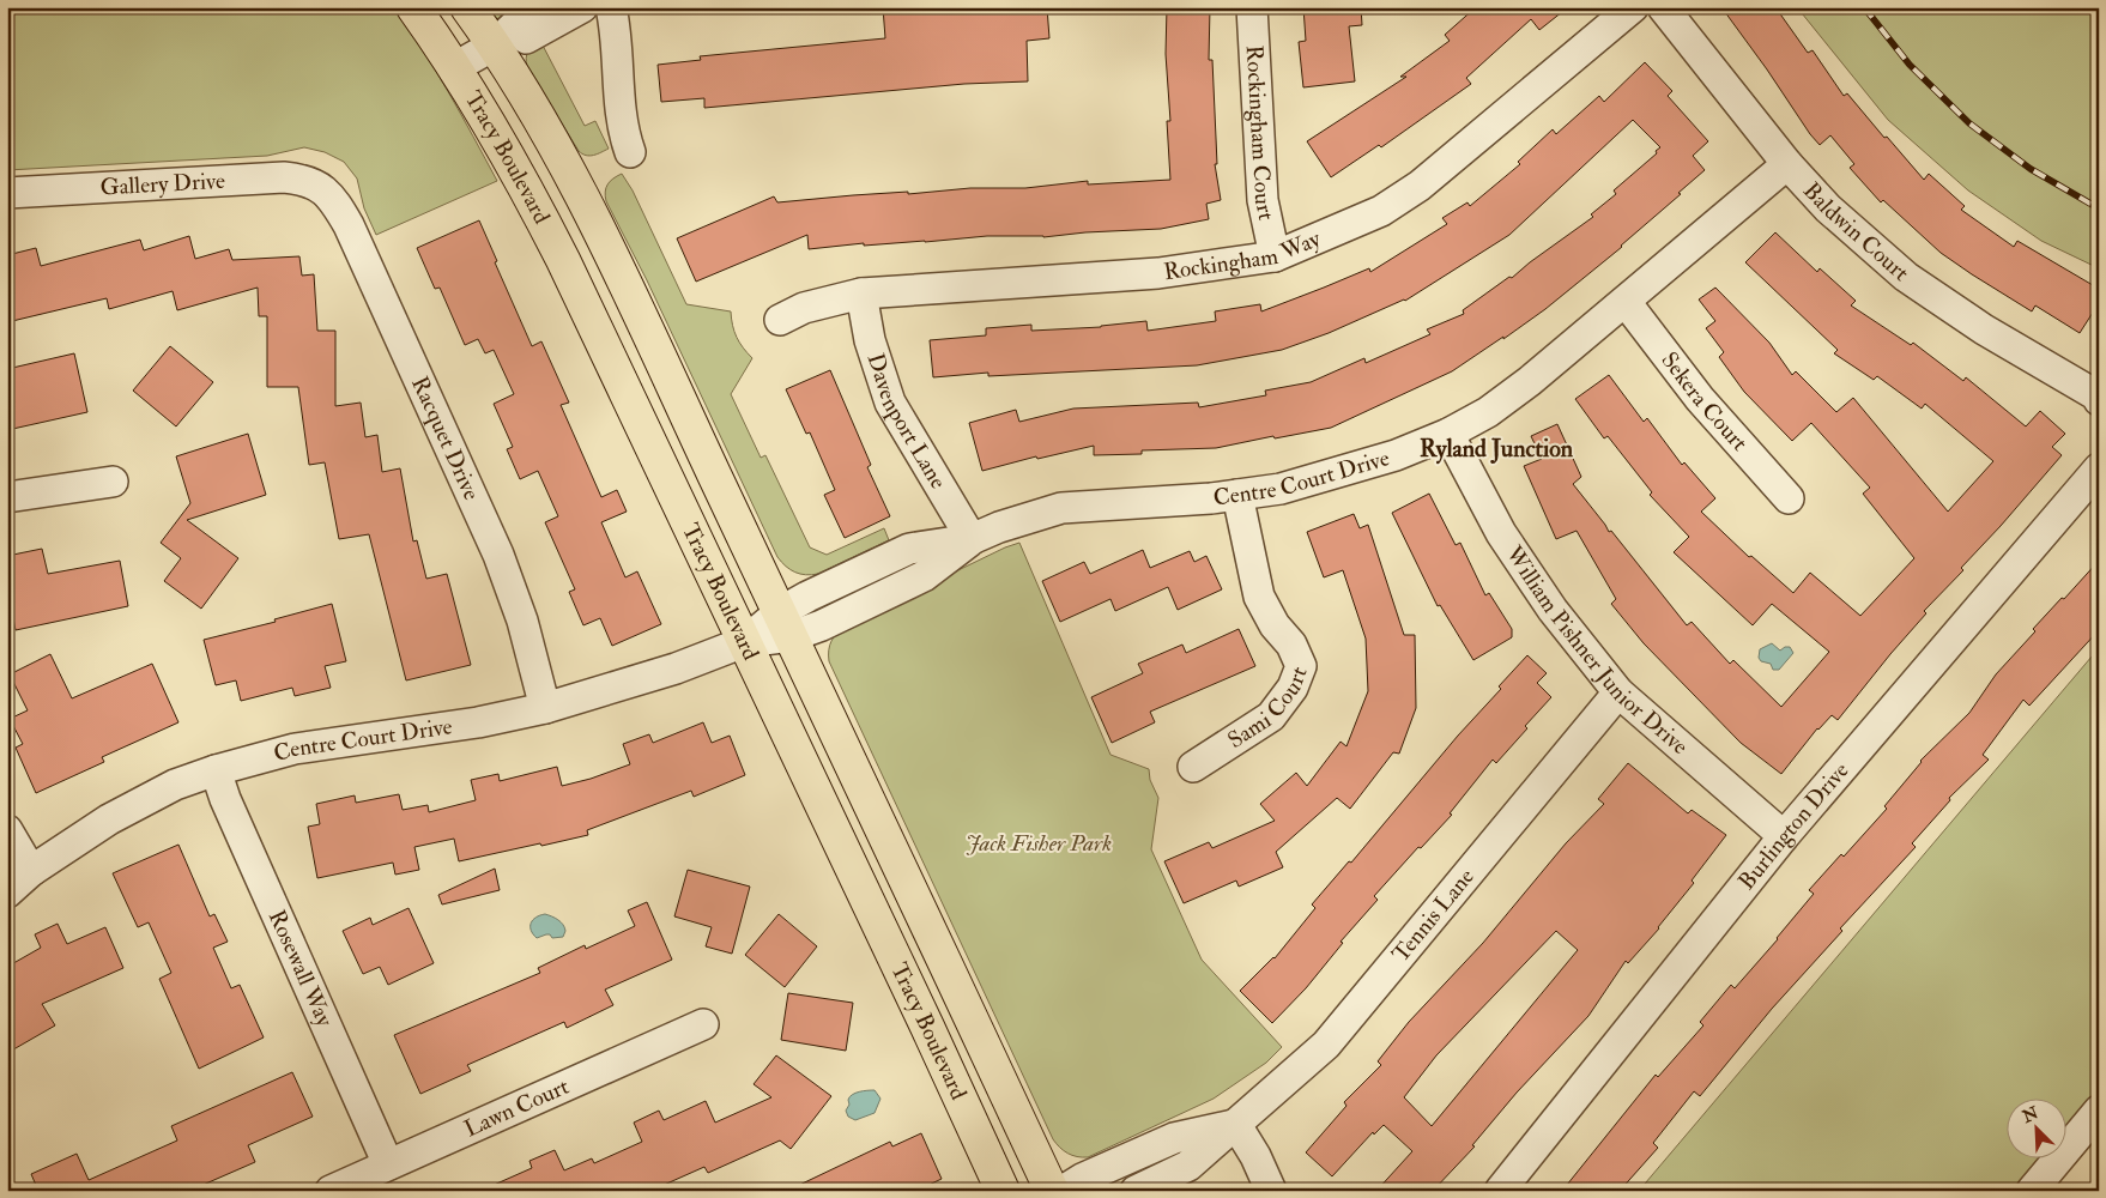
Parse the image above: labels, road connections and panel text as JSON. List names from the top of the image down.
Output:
{
  "streets": {
    "main road": ["Tracy Boulevard"],
    "street": [
      "Rockingham Court",
      "Gallery Drive",
      "Baldwin Court",
      "Rockingham Way",
      "Sekera Court",
      "Davenport Lane",
      "Racquet Drive",
      "Centre Court Drive",
      "William Pishner Junior Drive",
      "Sami Court",
      "Burlington Drive",
      "Tennis Lane",
      "Rosewall Way",
      "Lawn Court"
    ]
  },
  "crossings": [
    ["Rockingham Court", "Rockingham Way"],
    ["Tracy Boulevard", "Centre Court Drive"],
    ["Gallery Drive", "Racquet Drive"],
    ["Baldwin Court", "Centre Court Drive"],
    ["Rockingham Way", "Davenport Lane"],
    ["Sekera Court", "Centre Court Drive"],
    ["Davenport Lane", "Centre Court Drive"],
    ["Racquet Drive", "Centre Court Drive"],
    ["Centre Court Drive", "William Pishner Junior Drive"],
    ["Centre Court Drive", "Sami Court"],
    ["Centre Court Drive", "Rosewall Way"],
    ["William Pishner Junior Drive", "Burlington Drive"],
    ["William Pishner Junior Drive", "Tennis Lane"],
    ["Rosewall Way", "Lawn Court"]
  ],
  "districts": ["Ryland Junction"],
  "parks": ["Jack Fisher Park"],
  "north": "top left"
}
